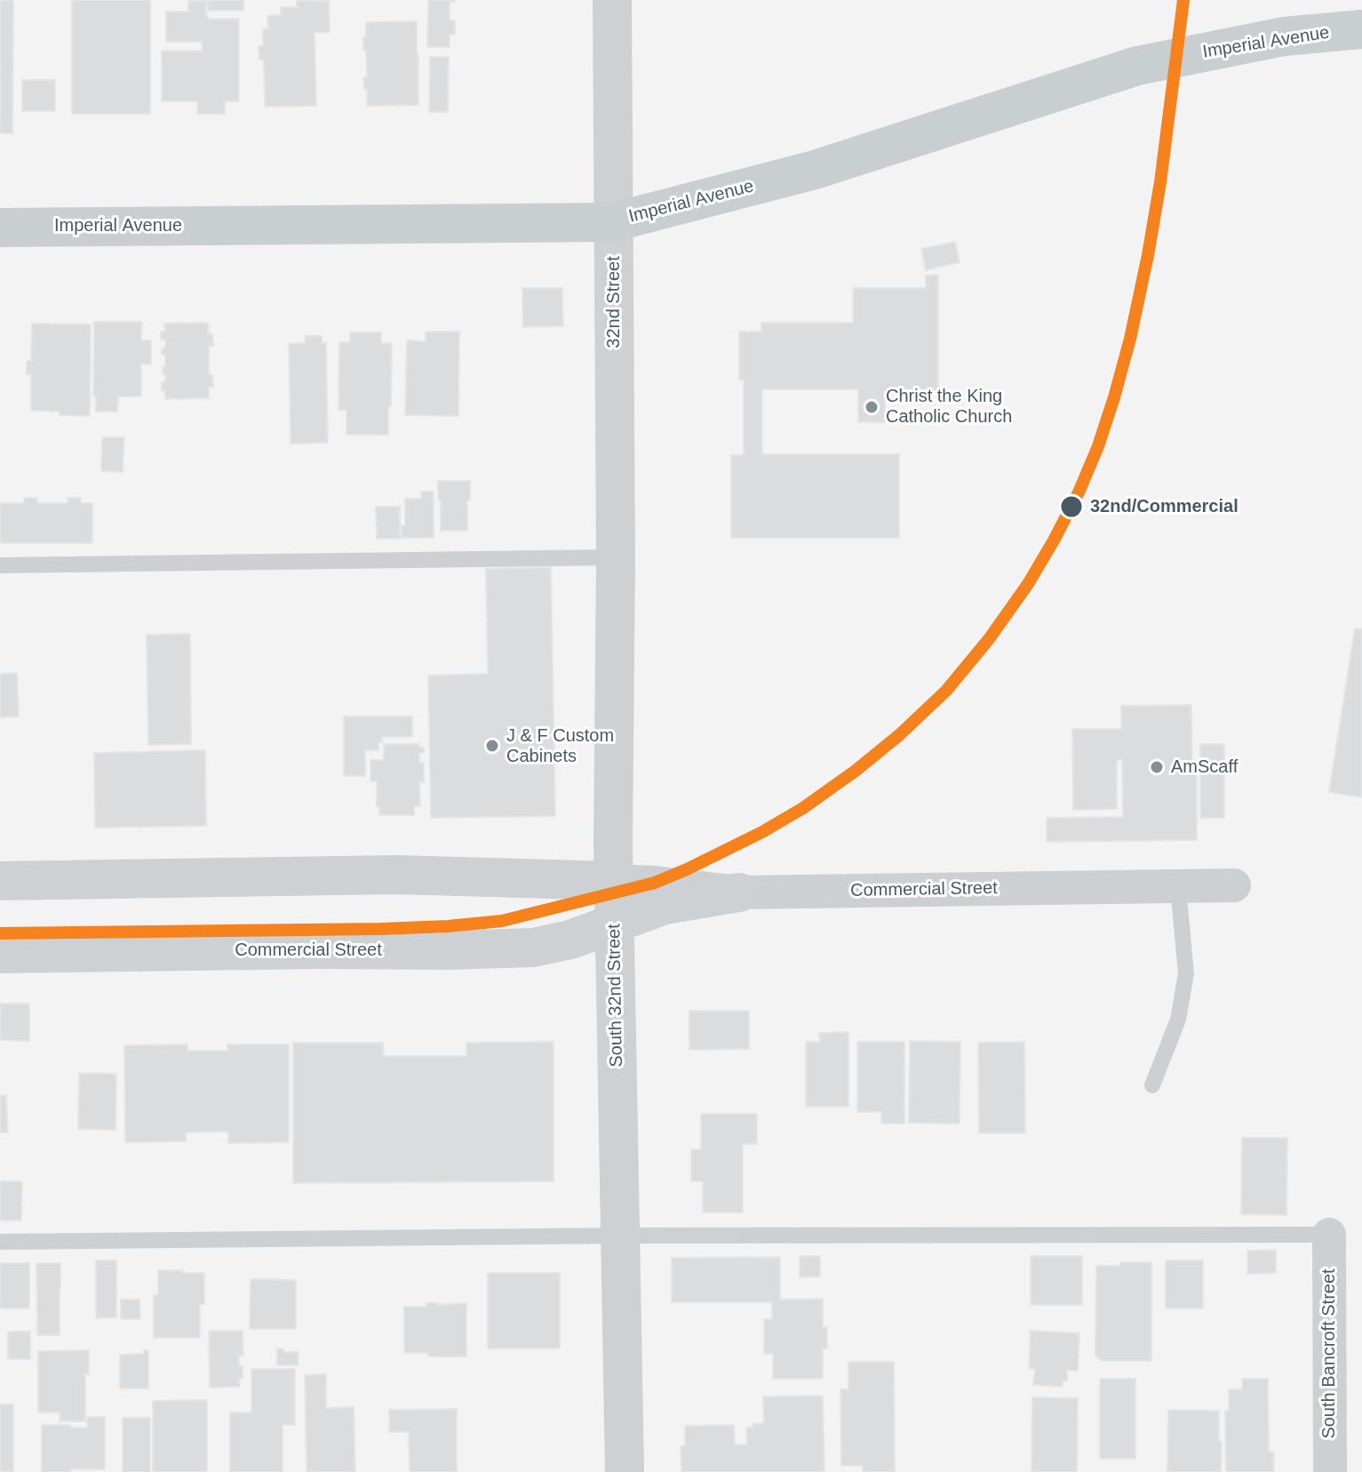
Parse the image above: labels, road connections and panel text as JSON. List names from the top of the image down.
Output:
{
  "streets": {
    "main road": [
      "Imperial Avenue",
      "32nd Street",
      "Commercial Street",
      "South 32nd Street"
    ],
    "street": ["South Bancroft Street"]
  },
  "crossings": [
    ["Imperial Avenue", "32nd Street"],
    ["32nd Street", "South 32nd Street"],
    ["Commercial Street", "South 32nd Street"]
  ],
  "places": [
    "Christ the King Catholic Church",
    "32nd/Commercial",
    "J & F Custom Cabinets",
    "AmScaff"
  ]
}
